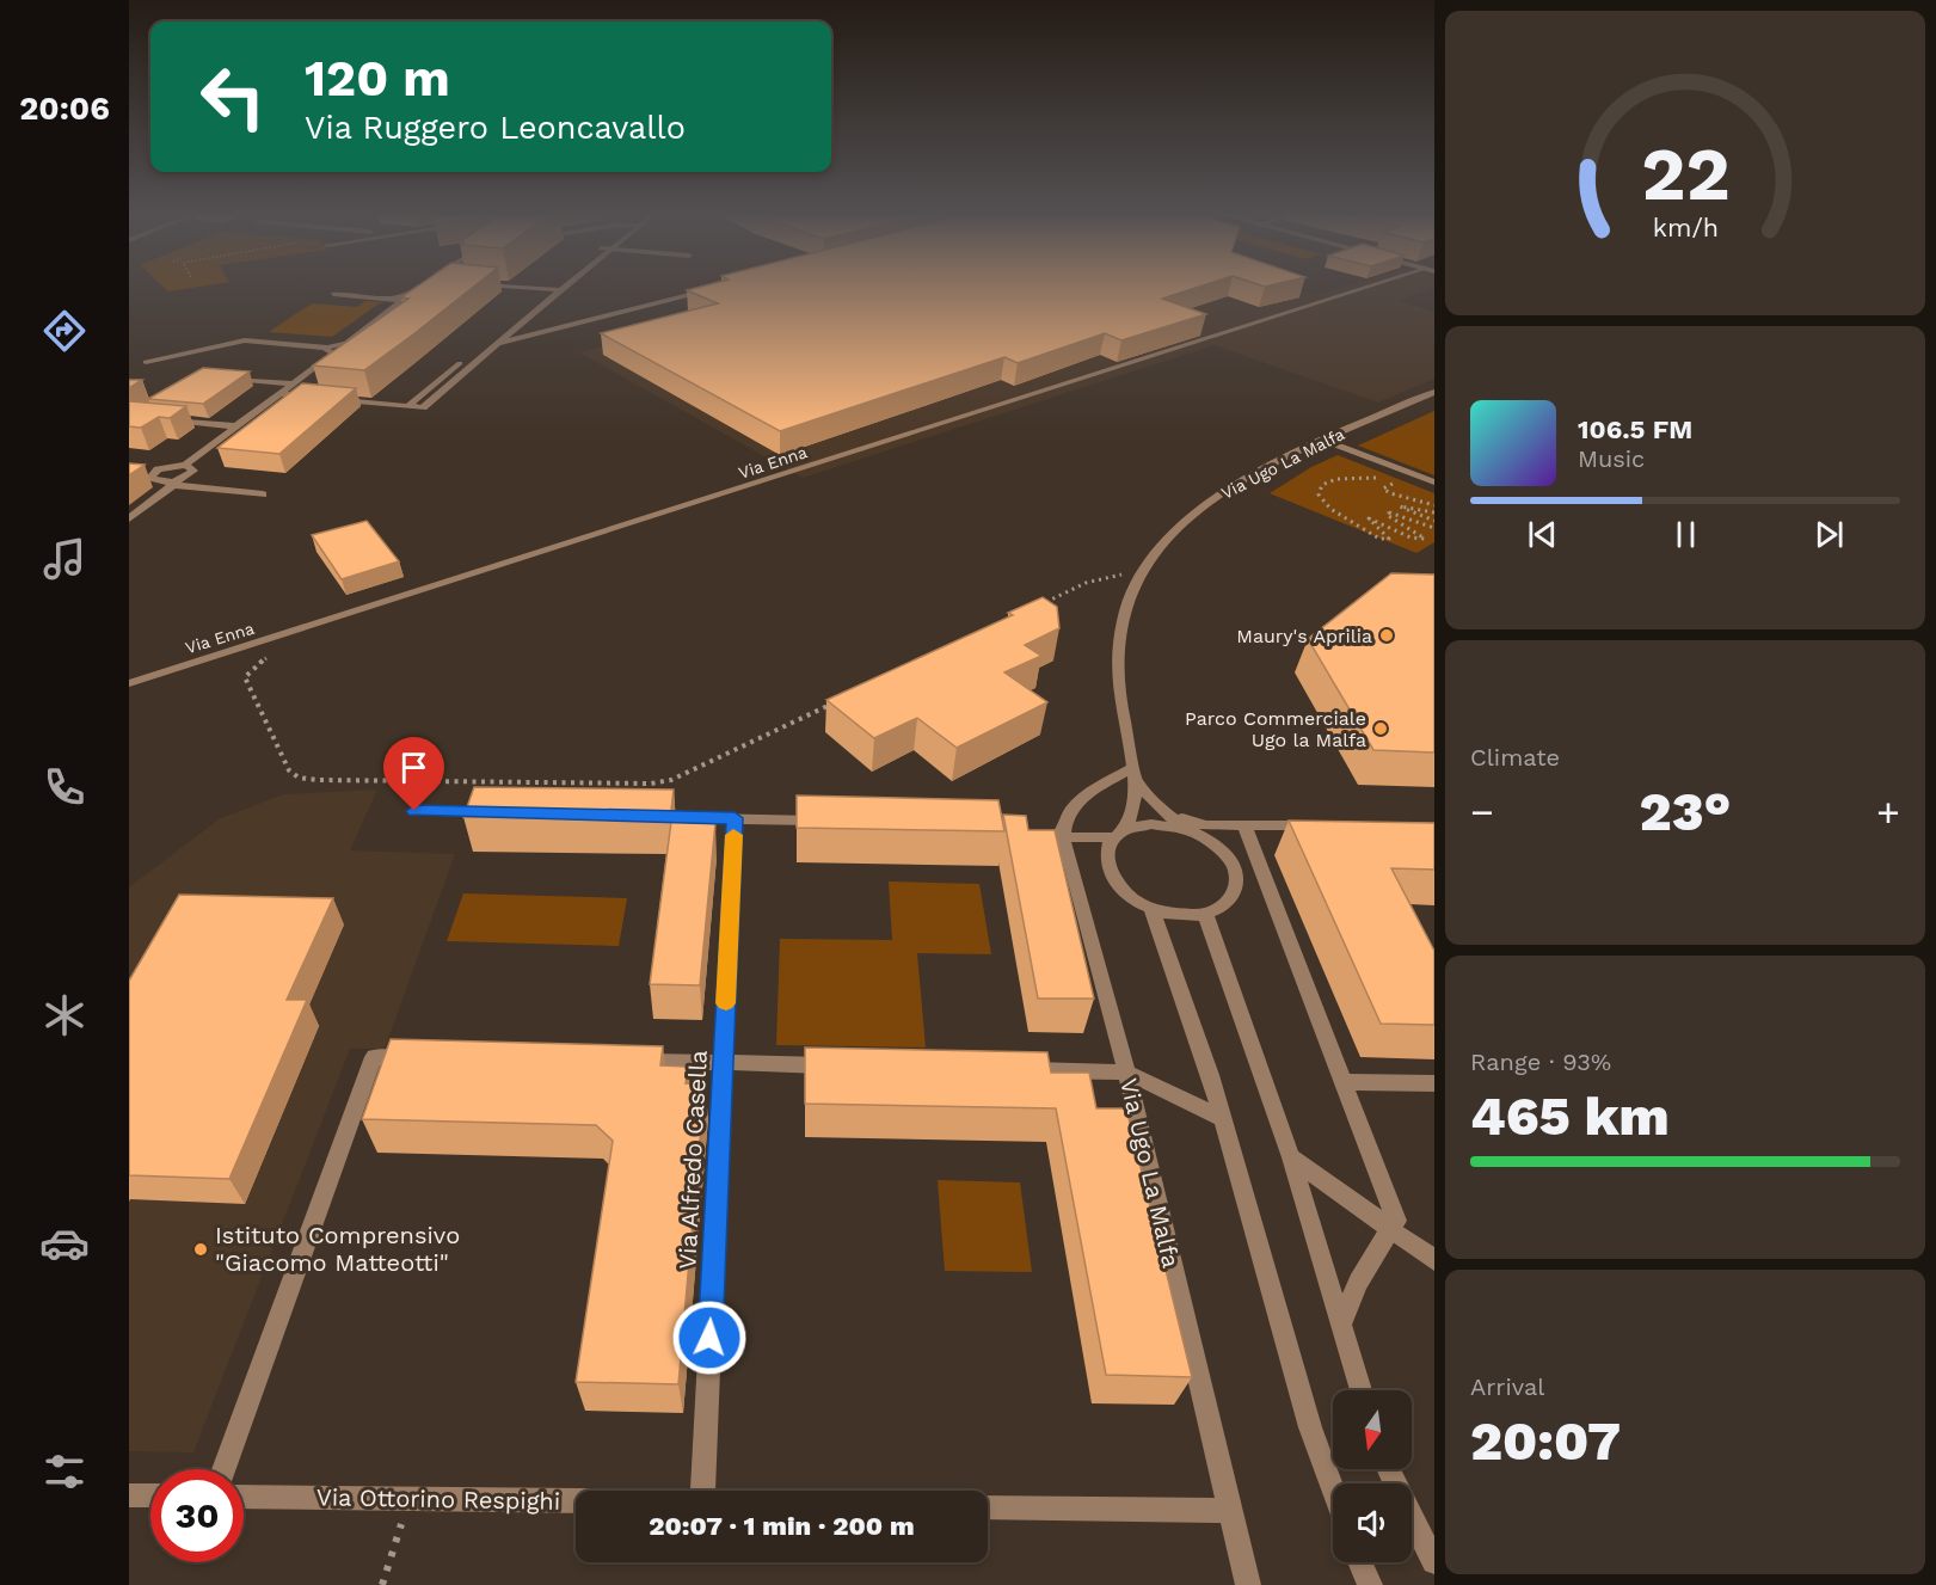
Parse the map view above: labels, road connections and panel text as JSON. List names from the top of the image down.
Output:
{
  "streets": {
    "street": [
      "Via Enna",
      "Via Ugo La Malfa",
      "Via Alfredo Casella",
      "Via Ottorino Respighi"
    ]
  },
  "places": ["Maury's Aprilia", "Parco Commerciale Ugo la Malfa", "Istituto Comprensivo \"Giacomo Matteotti\""],
  "north": "bottom",
  "page": {
    "tabs": "20:06",
    "turn": ["120 m", "Via Ruggero Leoncavallo"],
    "song": ["106.5 FM", "Music"],
    "tile": [
      "Climate",
      ["Range · 93%", "465 km"],
      ["Arrival", "20:07"]
    ],
    "heat": ["−", "23°", "+"],
    "limit": "30",
    "trip": "20:07 · 1 min · 200 m",
    "gauge": ["22", "km/h"]
  }
}
